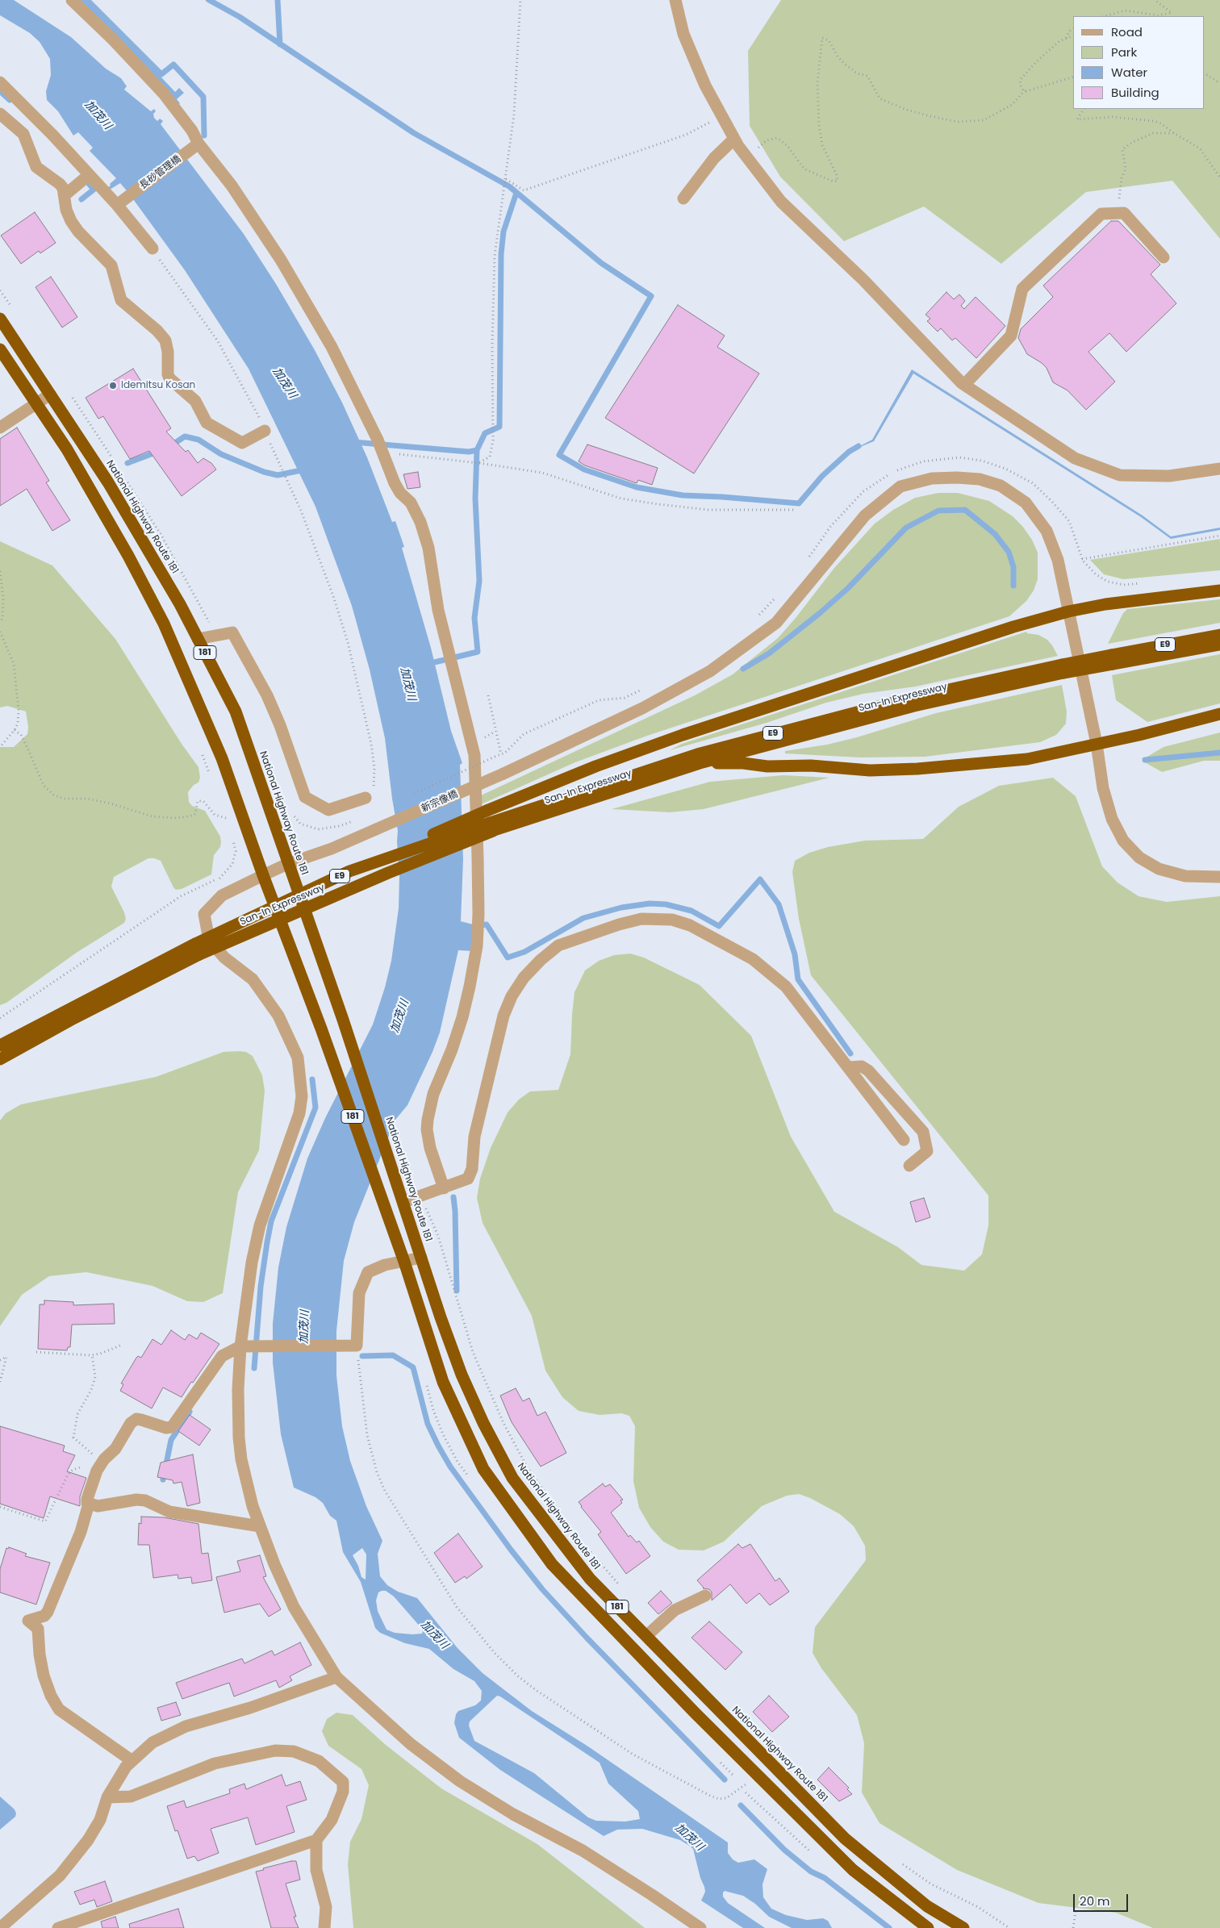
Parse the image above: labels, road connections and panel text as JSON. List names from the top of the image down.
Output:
{
  "streets": {
    "highway": [
      "National Highway Route 181",
      "E9",
      "181",
      "San-In Expressway"
    ],
    "street": ["長砂管理橋", "新宗像橋"]
  },
  "crossings": [
    ["National Highway Route 181", "新宗像橋"],
    ["181", "新宗像橋"]
  ],
  "water": ["加茂川"],
  "places": ["Idemitsu Kosan"],
  "legend": [
    "Road",
    "Park",
    "Water",
    "Building"
  ],
  "scale_bar": "20 m"
}
